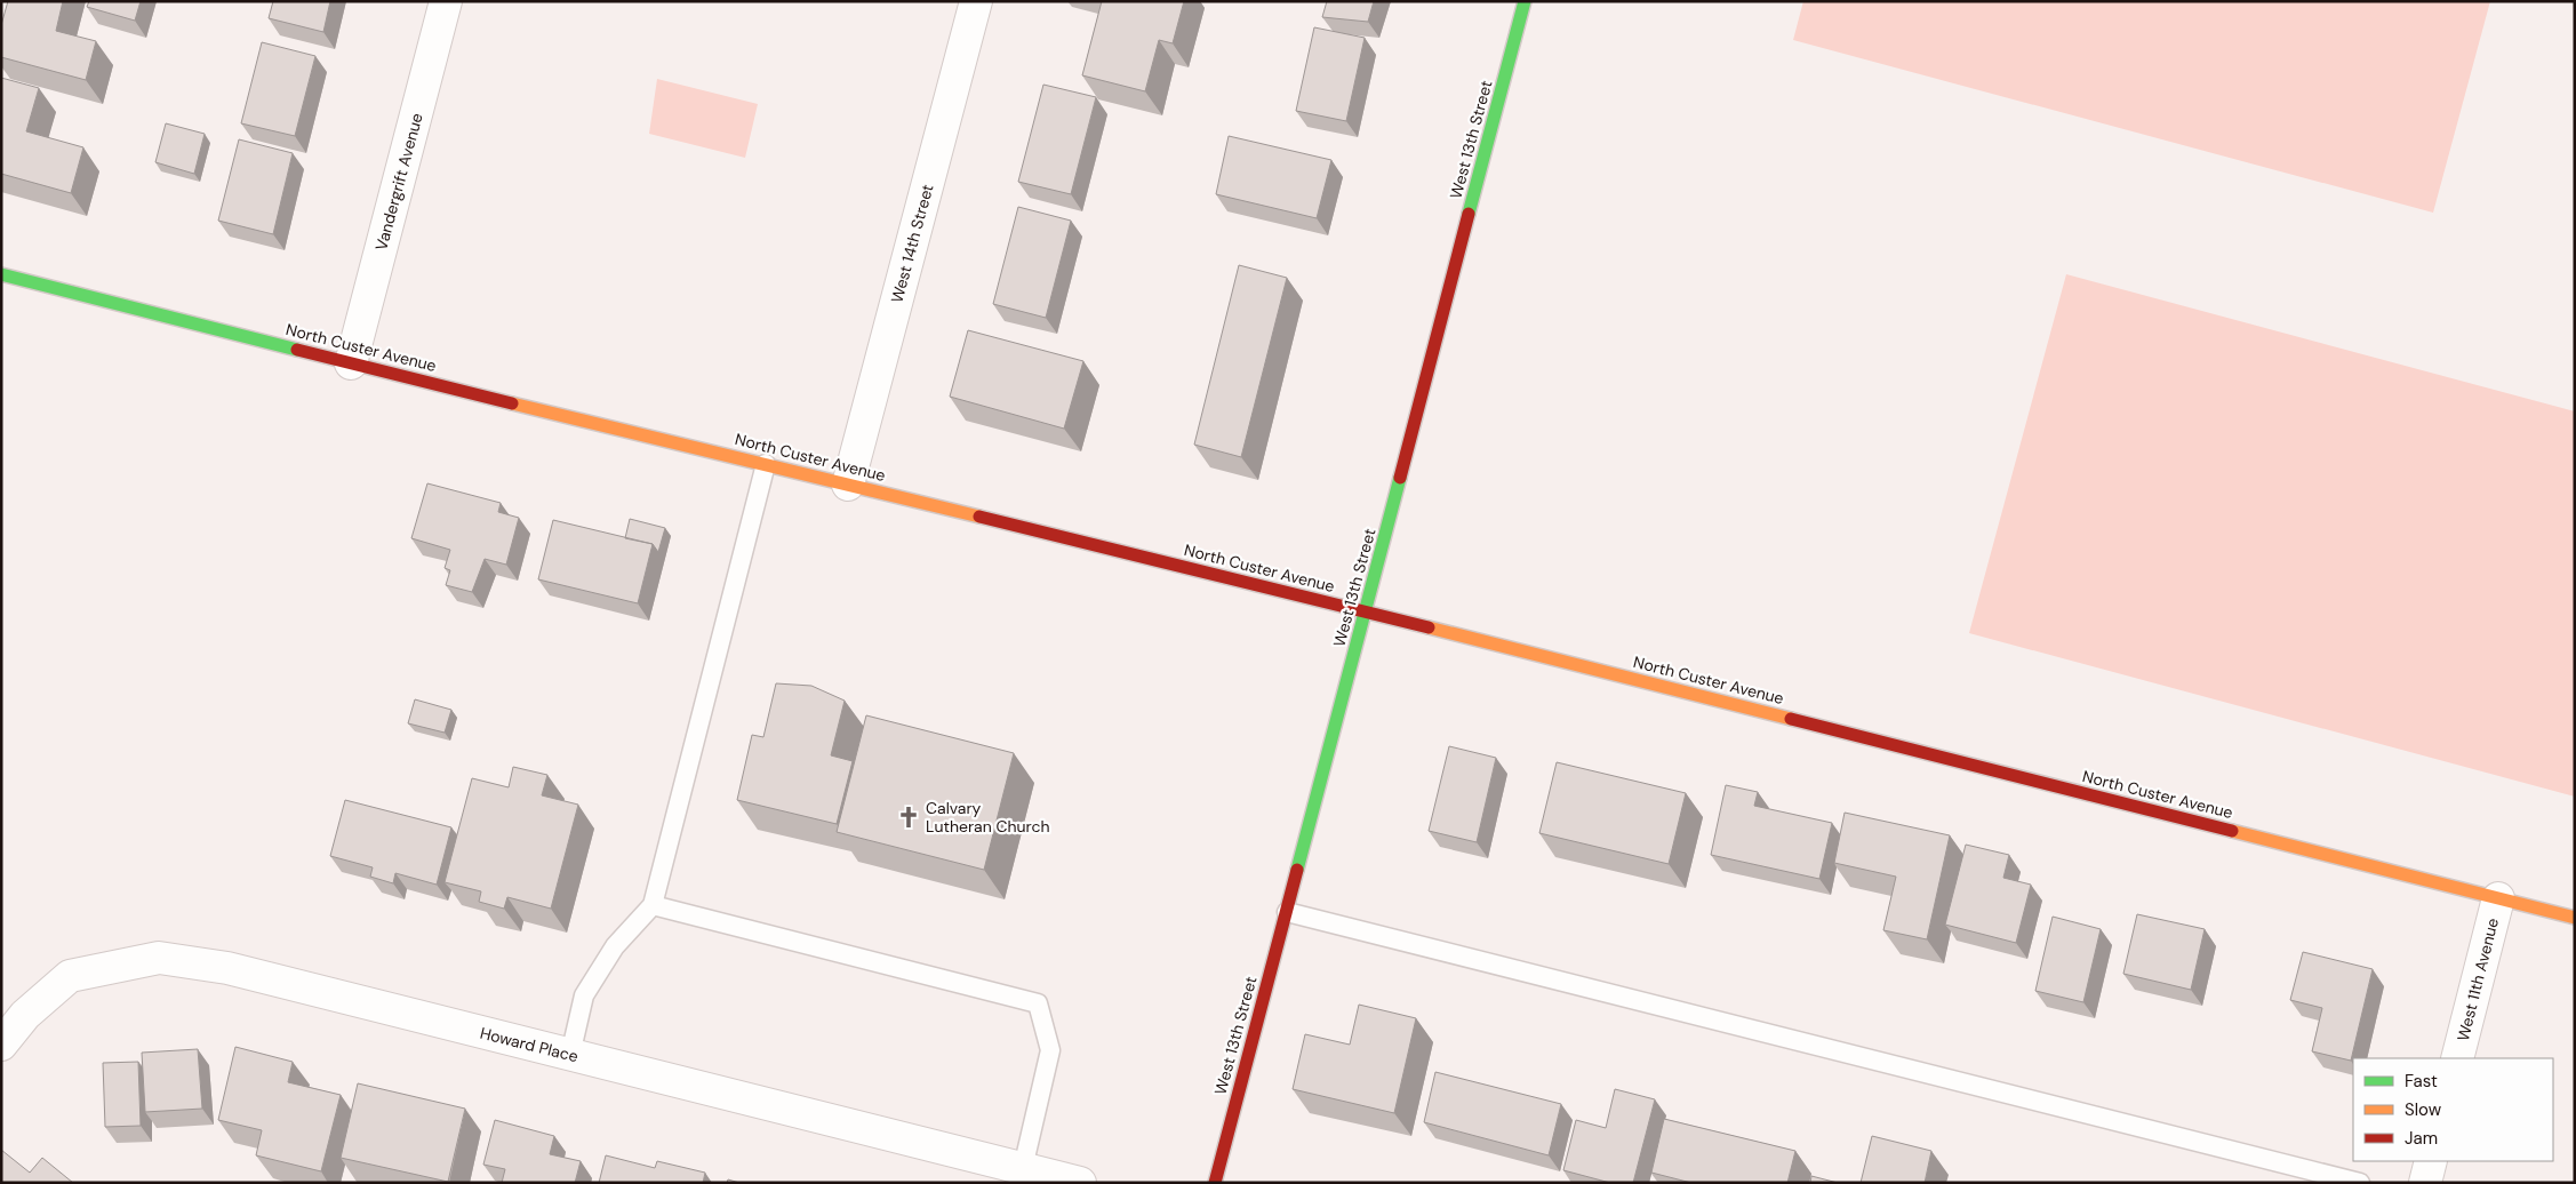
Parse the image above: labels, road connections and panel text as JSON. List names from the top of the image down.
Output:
{
  "streets": {
    "street": [
      "West 13th Street",
      "Vandergrift Avenue",
      "West 14th Street",
      "North Custer Avenue",
      "West 11th Avenue",
      "Howard Place"
    ]
  },
  "crossings": [
    ["West 13th Street", "North Custer Avenue"],
    ["Vandergrift Avenue", "North Custer Avenue"],
    ["West 14th Street", "North Custer Avenue"],
    ["North Custer Avenue", "West 11th Avenue"]
  ],
  "places": {
    "church": ["Calvary Lutheran Church"]
  },
  "legend": ["Fast", "Slow", "Jam"]
}
